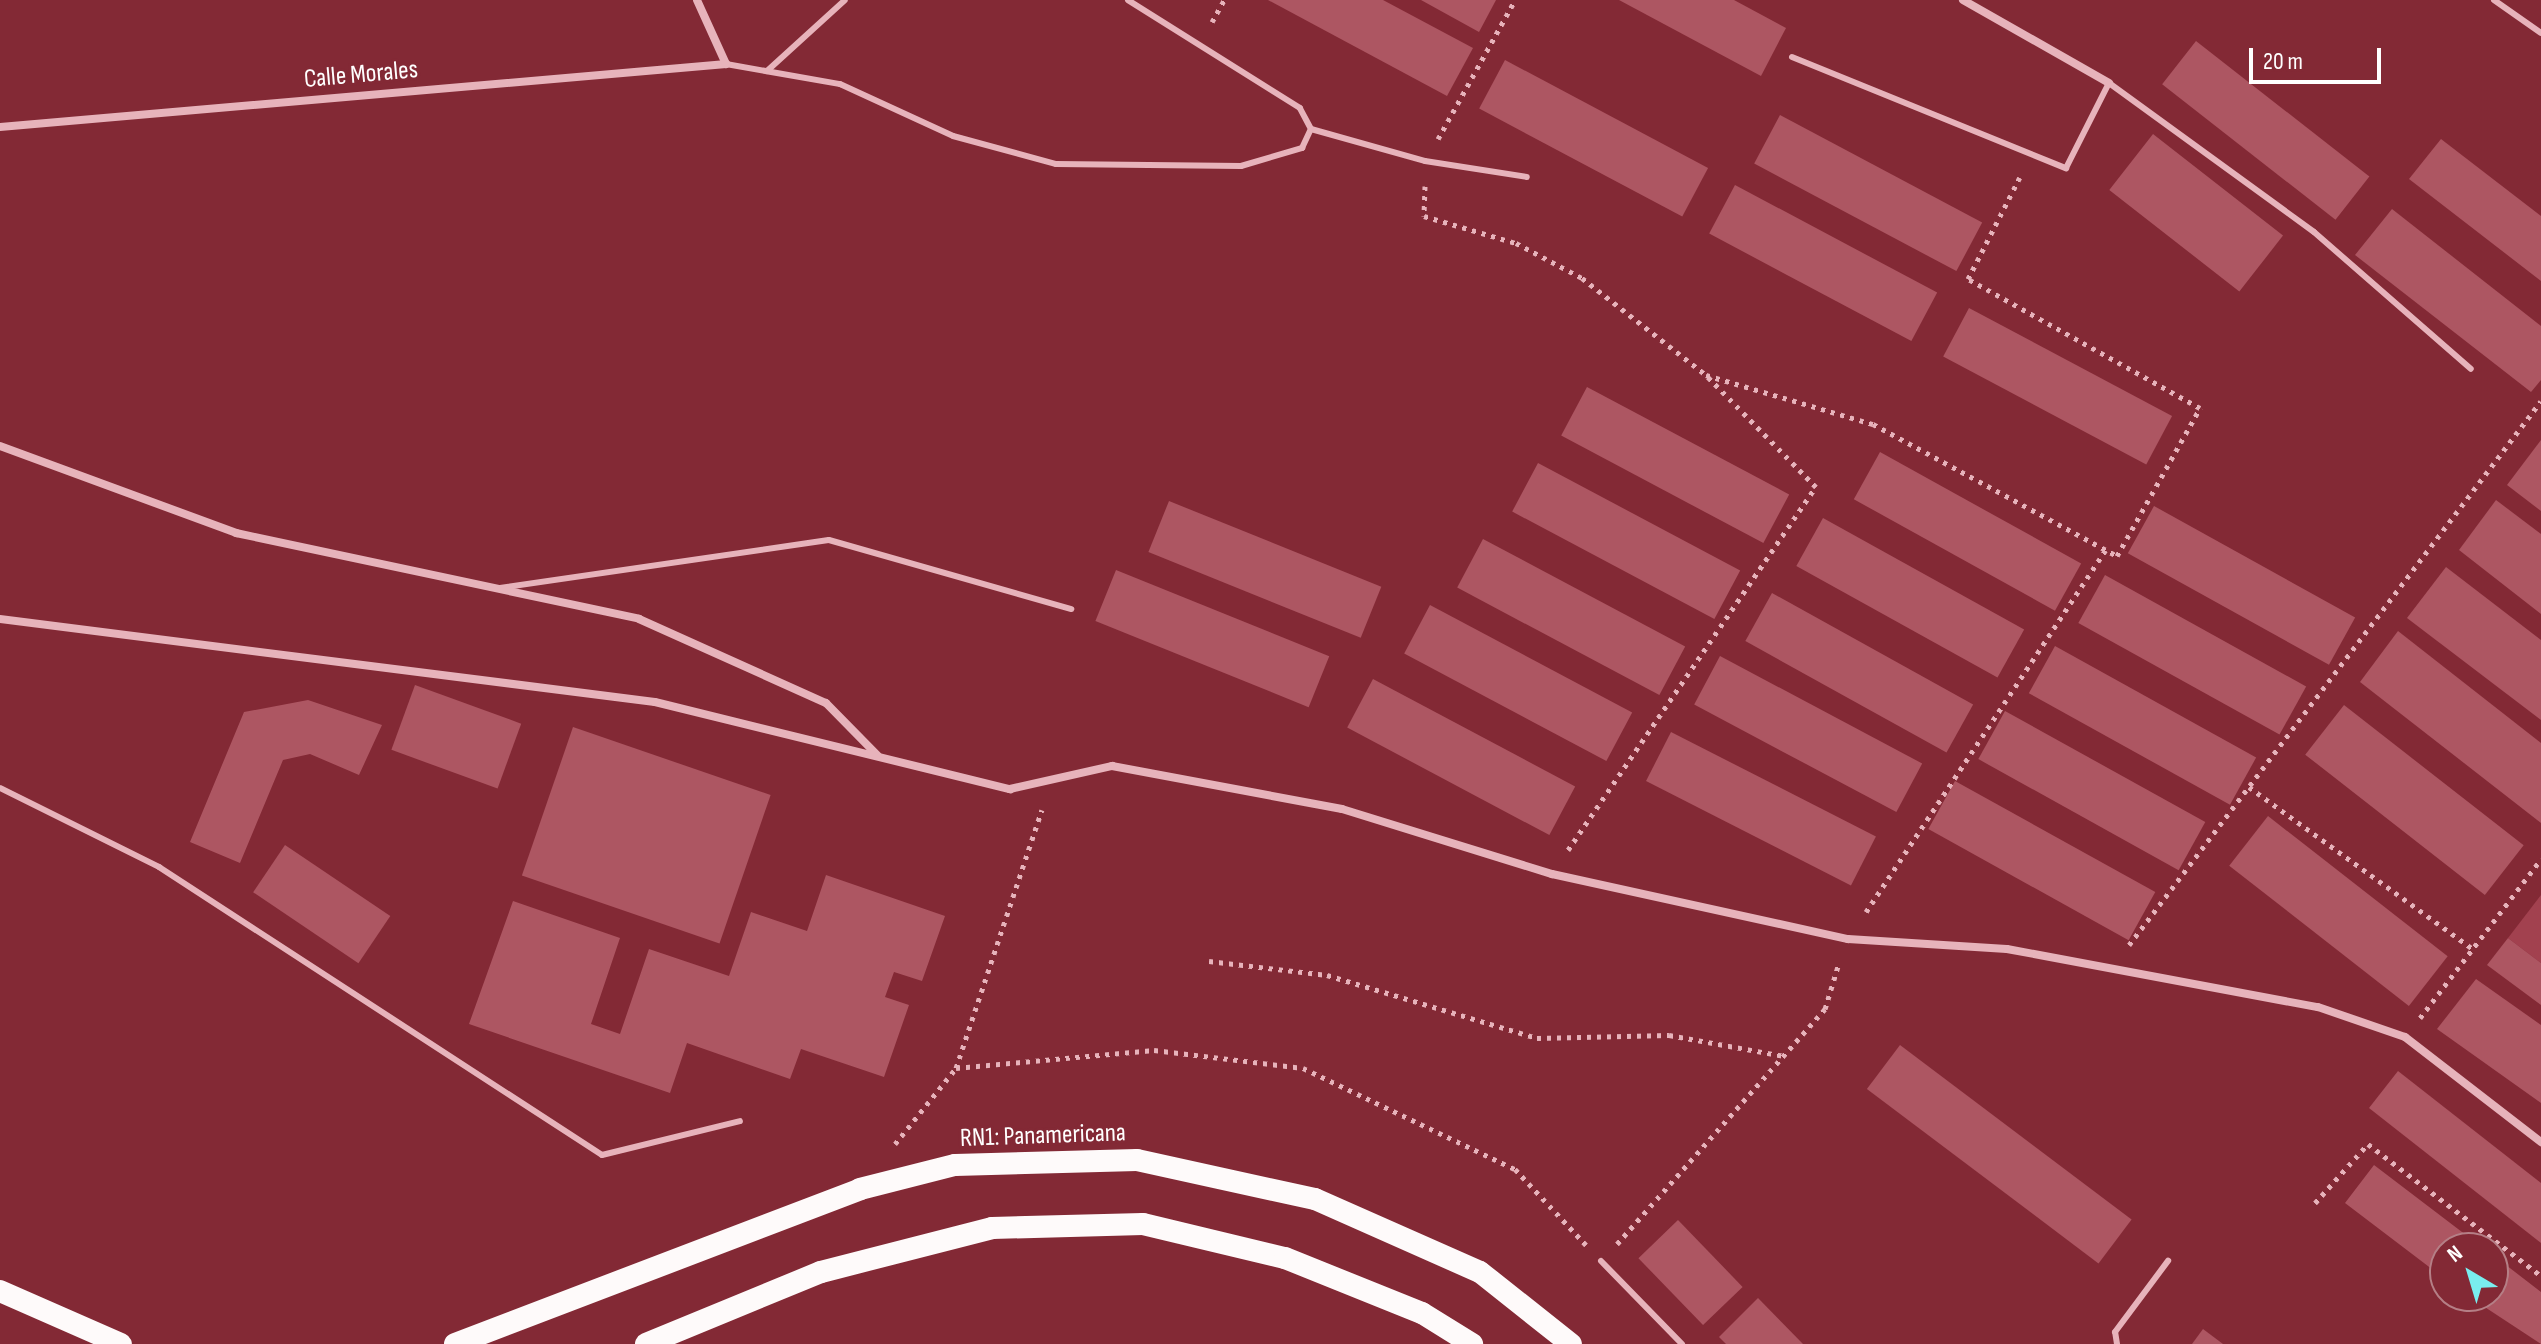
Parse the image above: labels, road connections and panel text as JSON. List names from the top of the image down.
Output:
{
  "streets": {
    "highway": ["RN1: Panamericana"],
    "street": ["Calle Morales"]
  },
  "scale_bar": "20 m",
  "north": "top left"
}
